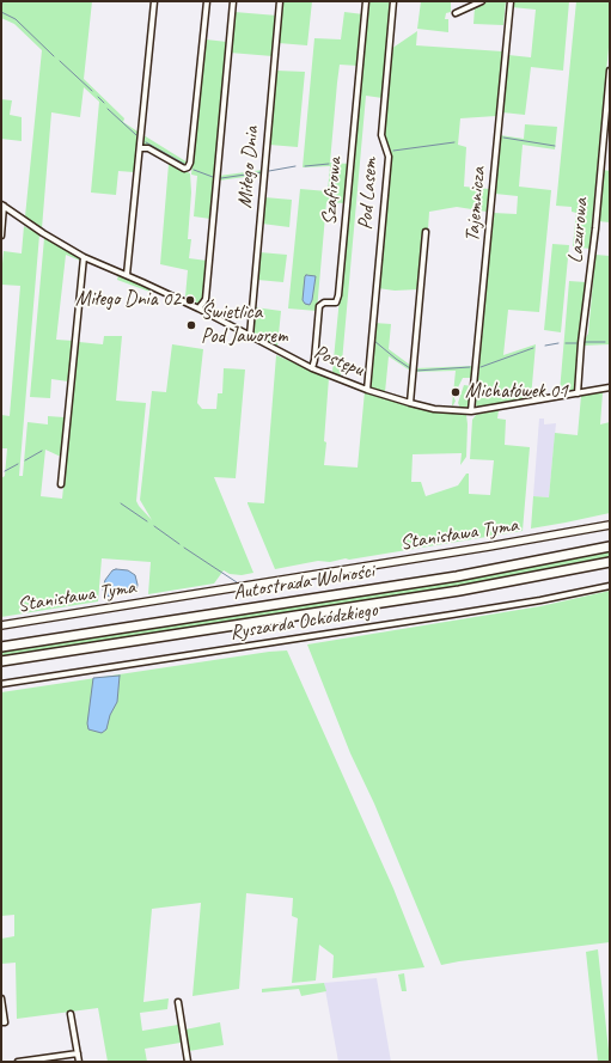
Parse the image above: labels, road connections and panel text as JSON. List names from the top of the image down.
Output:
{
  "streets": {
    "highway": ["Autostrada Wolności"],
    "street": [
      "Miłego Dnia",
      "Szafirowa",
      "Pod Lasem",
      "Tajemnicza",
      "Lazurowa",
      "Postępu",
      "Stanisława Tyma",
      "Ryszarda Ochódzkiego"
    ]
  },
  "crossings": [
    ["Miłego Dnia", "Postępu"],
    ["Szafirowa", "Postępu"],
    ["Pod Lasem", "Postępu"],
    ["Tajemnicza", "Postępu"],
    ["Lazurowa", "Postępu"]
  ],
  "places": ["Miłego Dnia 02", "Świetlica Pod Jaworem", "Michałówek 01"]
}
